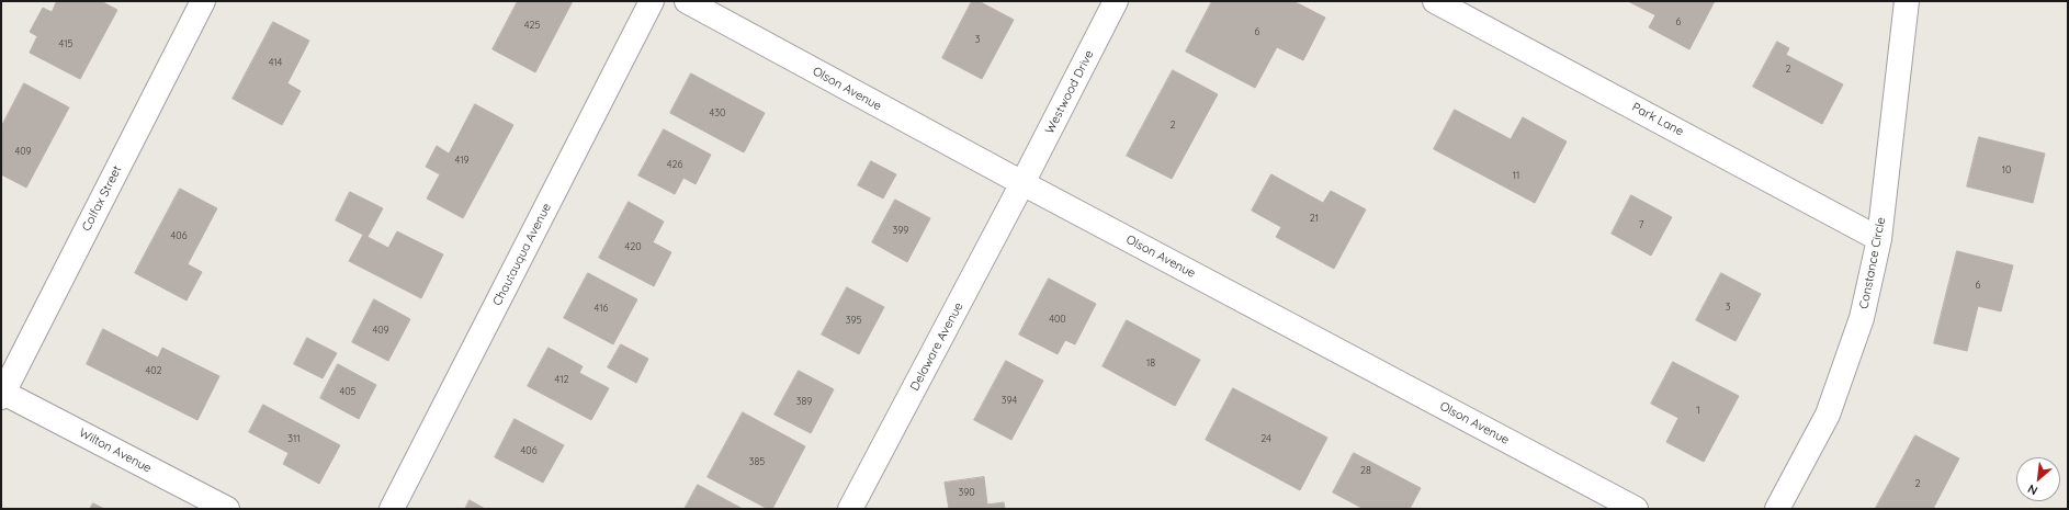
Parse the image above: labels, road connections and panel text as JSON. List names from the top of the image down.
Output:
{
  "streets": {
    "street": [
      "Olson Avenue",
      "Westwood Drive",
      "Park Lane",
      "Colfax Street",
      "Chautauqua Avenue",
      "Constance Circle",
      "Delaware Avenue",
      "Wilton Avenue"
    ]
  },
  "crossings": [
    ["Olson Avenue", "Westwood Drive"],
    ["Olson Avenue", "Delaware Avenue"],
    ["Westwood Drive", "Delaware Avenue"],
    ["Park Lane", "Constance Circle"],
    ["Colfax Street", "Wilton Avenue"]
  ],
  "house_numbers": [
    "6",
    "425",
    "6",
    "3",
    "415",
    "414",
    "2",
    "430",
    "2",
    "409",
    "419",
    "426",
    "10",
    "11",
    "21",
    "7",
    "399",
    "406",
    "420",
    "6",
    "3",
    "416",
    "400",
    "395",
    "409",
    "18",
    "402",
    "412",
    "405",
    "394",
    "389",
    "1",
    "311",
    "24",
    "406",
    "385",
    "28",
    "2",
    "390"
  ],
  "north": "bottom left"
}
